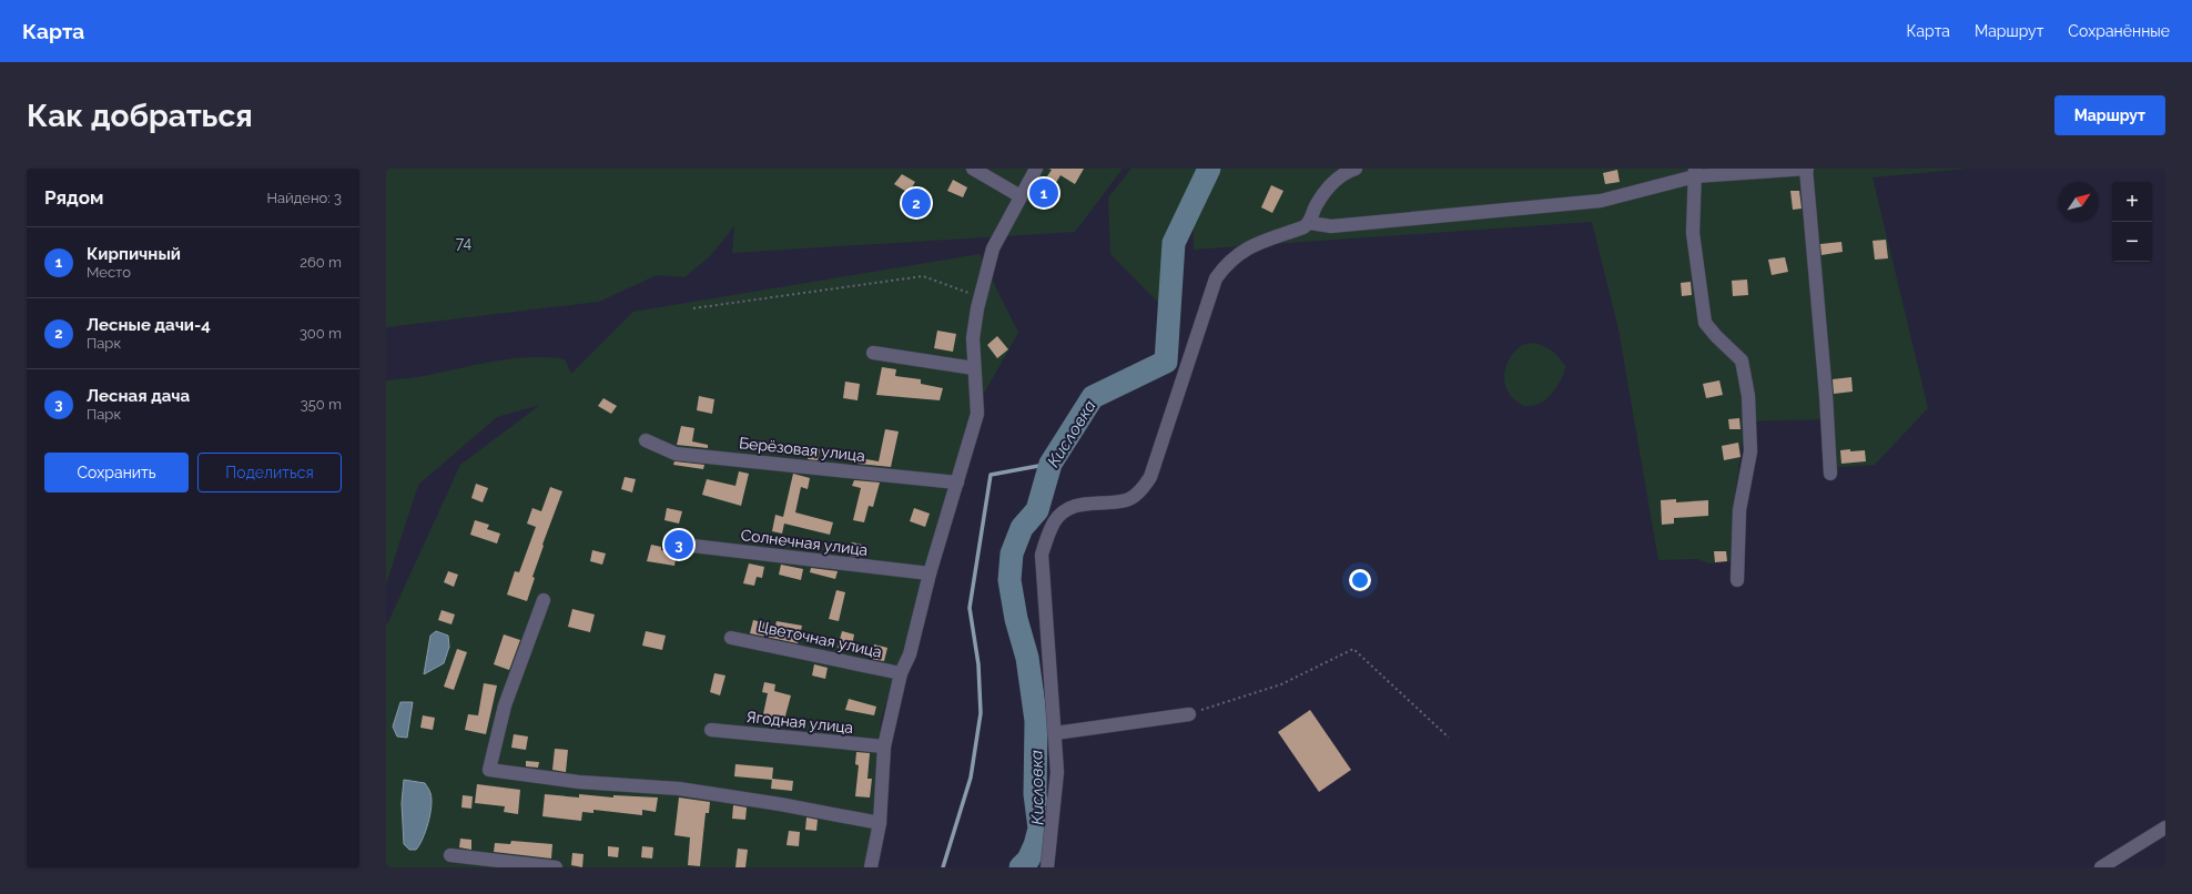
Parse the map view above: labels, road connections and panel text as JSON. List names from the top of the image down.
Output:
{
  "streets": {
    "street": [
      "Берёзовая улица",
      "Солнечная улица",
      "Цветочная улица",
      "Ягодная улица"
    ]
  },
  "water": ["Кисловка"],
  "parks": ["74"],
  "north": "top right",
  "page": {
    "header": "Карта",
    "nav": ["Карта", "Маршрут", "Сохранённые"],
    "buttons": [
      "Маршрут",
      ["Сохранить", "Поделиться"]
    ],
    "title": "Как добраться",
    "heading": ["Рядом", "Найдено: 3"],
    "pins": ["1", "2", "3"],
    "map_buttons": ["+", "−"],
    "list": [
      {
        "mark": "1",
        "name": "Кирпичный",
        "note": "Место",
        "value": "260 m"
      },
      {
        "mark": "2",
        "name": "Лесные дачи-4",
        "note": "Парк",
        "value": "300 m"
      },
      {
        "mark": "3",
        "name": "Лесная дача",
        "note": "Парк",
        "value": "350 m"
      }
    ]
  }
}
